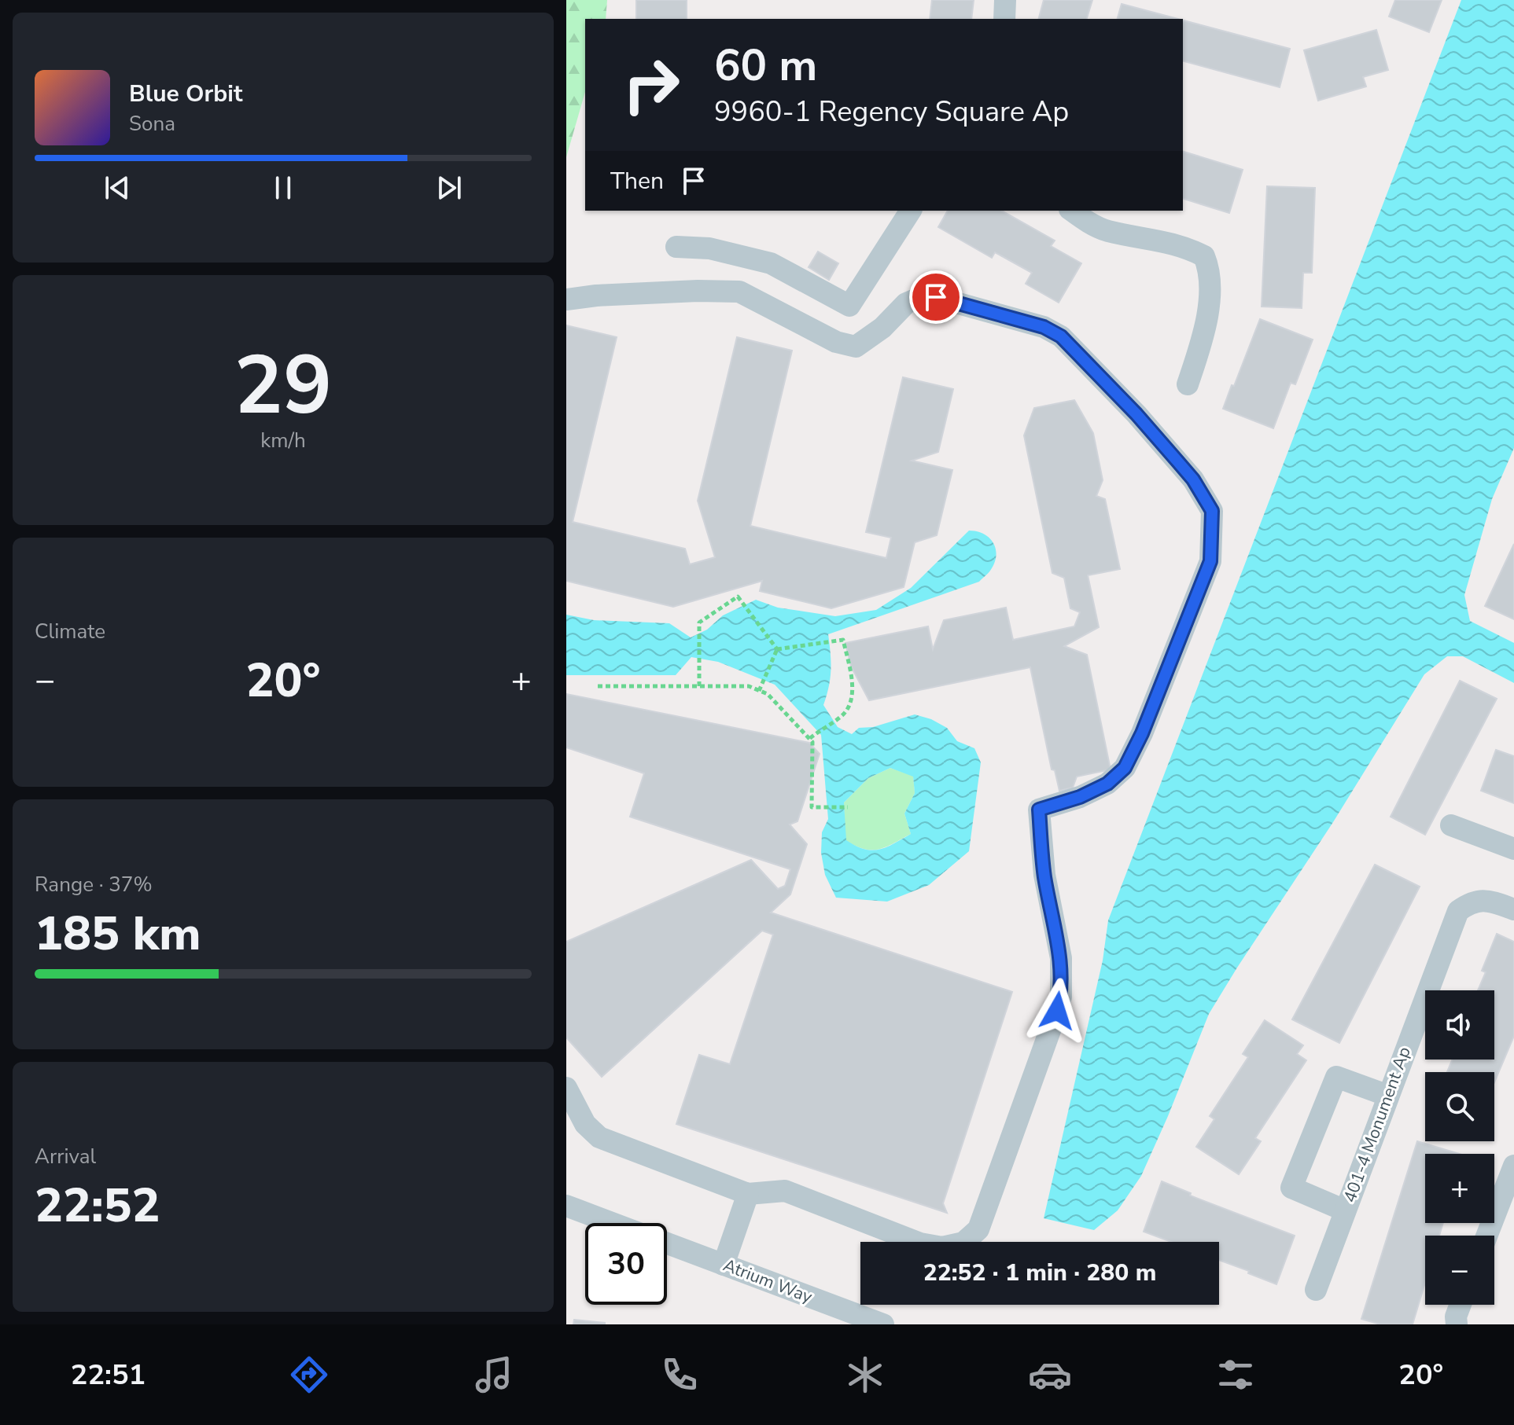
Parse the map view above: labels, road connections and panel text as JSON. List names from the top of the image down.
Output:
{
  "streets": {
    "street": ["401-4 Monument Ap", "Atrium Way"]
  },
  "page": {
    "turn": ["60 m", "9960-1 Regency Square Ap"],
    "song": ["Blue Orbit", "Sona"],
    "then": "Then",
    "tile": [
      ["29", "km/h"],
      "Climate",
      ["Range · 37%", "185 km"],
      ["Arrival", "22:52"]
    ],
    "heat": ["−", "20°", "+"],
    "map_buttons": ["+", "−"],
    "limit": "30",
    "trip": "22:52 · 1 min · 280 m",
    "tabs": ["22:51", "20°"]
  }
}
